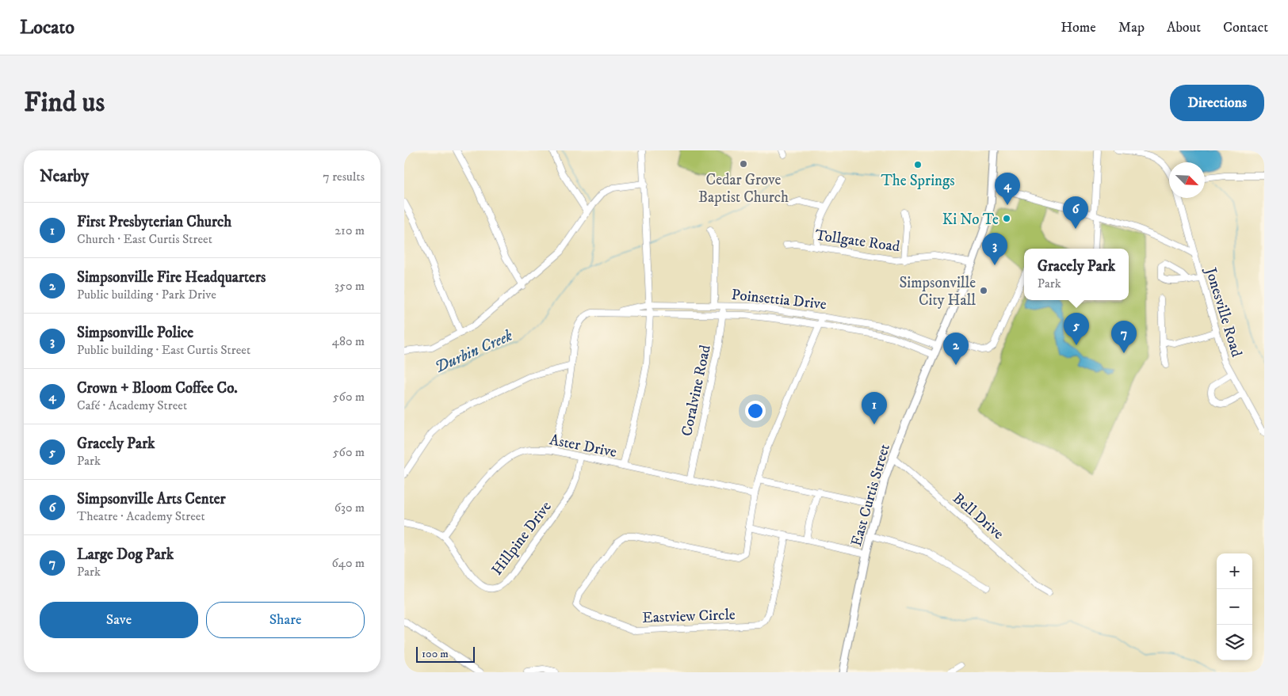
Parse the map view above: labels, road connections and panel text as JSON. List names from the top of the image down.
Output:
{
  "streets": {
    "main road": ["East Curtis Street"],
    "street": [
      "Tollgate Road",
      "Poinsettia Drive",
      "Jonesville Road",
      "Coralvine Road",
      "Aster Drive",
      "Bell Drive",
      "Hillpine Drive",
      "Eastview Circle"
    ]
  },
  "crossings": [
    ["Tollgate Road", "East Curtis Street"],
    ["Poinsettia Drive", "Coralvine Road"],
    ["Poinsettia Drive", "Aster Drive"],
    ["Poinsettia Drive", "East Curtis Street"],
    ["Coralvine Road", "Aster Drive"],
    ["Aster Drive", "Hillpine Drive"],
    ["East Curtis Street", "Bell Drive"]
  ],
  "water": ["Durbin Creek"],
  "places": [
    "Cedar Grove Baptist Church",
    "The Springs",
    "Ki No Te",
    "Simpsonville City Hall"
  ],
  "scale_bar": "100 m",
  "north": "bottom right",
  "page": {
    "header": "Locato",
    "nav": [
      "Home",
      "Map",
      "About",
      "Contact"
    ],
    "buttons": [
      "Directions",
      ["Save", "Share"]
    ],
    "title": "Find us",
    "heading": ["Nearby", "7 results"],
    "pins": [
      "4",
      "6",
      "3",
      "5",
      "7",
      "2",
      "1"
    ],
    "list": [
      {
        "mark": "1",
        "name": "First Presbyterian Church",
        "note": "Church · East Curtis Street",
        "value": "210 m"
      },
      {
        "mark": "2",
        "name": "Simpsonville Fire Headquarters",
        "note": "Public building · Park Drive",
        "value": "350 m"
      },
      {
        "mark": "3",
        "name": "Simpsonville Police",
        "note": "Public building · East Curtis Street",
        "value": "480 m"
      },
      {
        "mark": "4",
        "name": "Crown + Bloom Coffee Co.",
        "note": "Café · Academy Street",
        "value": "560 m"
      },
      {
        "mark": "5",
        "name": "Gracely Park",
        "note": "Park",
        "value": "560 m"
      },
      {
        "mark": "6",
        "name": "Simpsonville Arts Center",
        "note": "Theatre · Academy Street",
        "value": "630 m"
      },
      {
        "mark": "7",
        "name": "Large Dog Park",
        "note": "Park",
        "value": "640 m"
      }
    ],
    "popup": ["Gracely Park", "Park"],
    "map_buttons": ["+", "−"],
    "scale": "100 m"
  }
}
